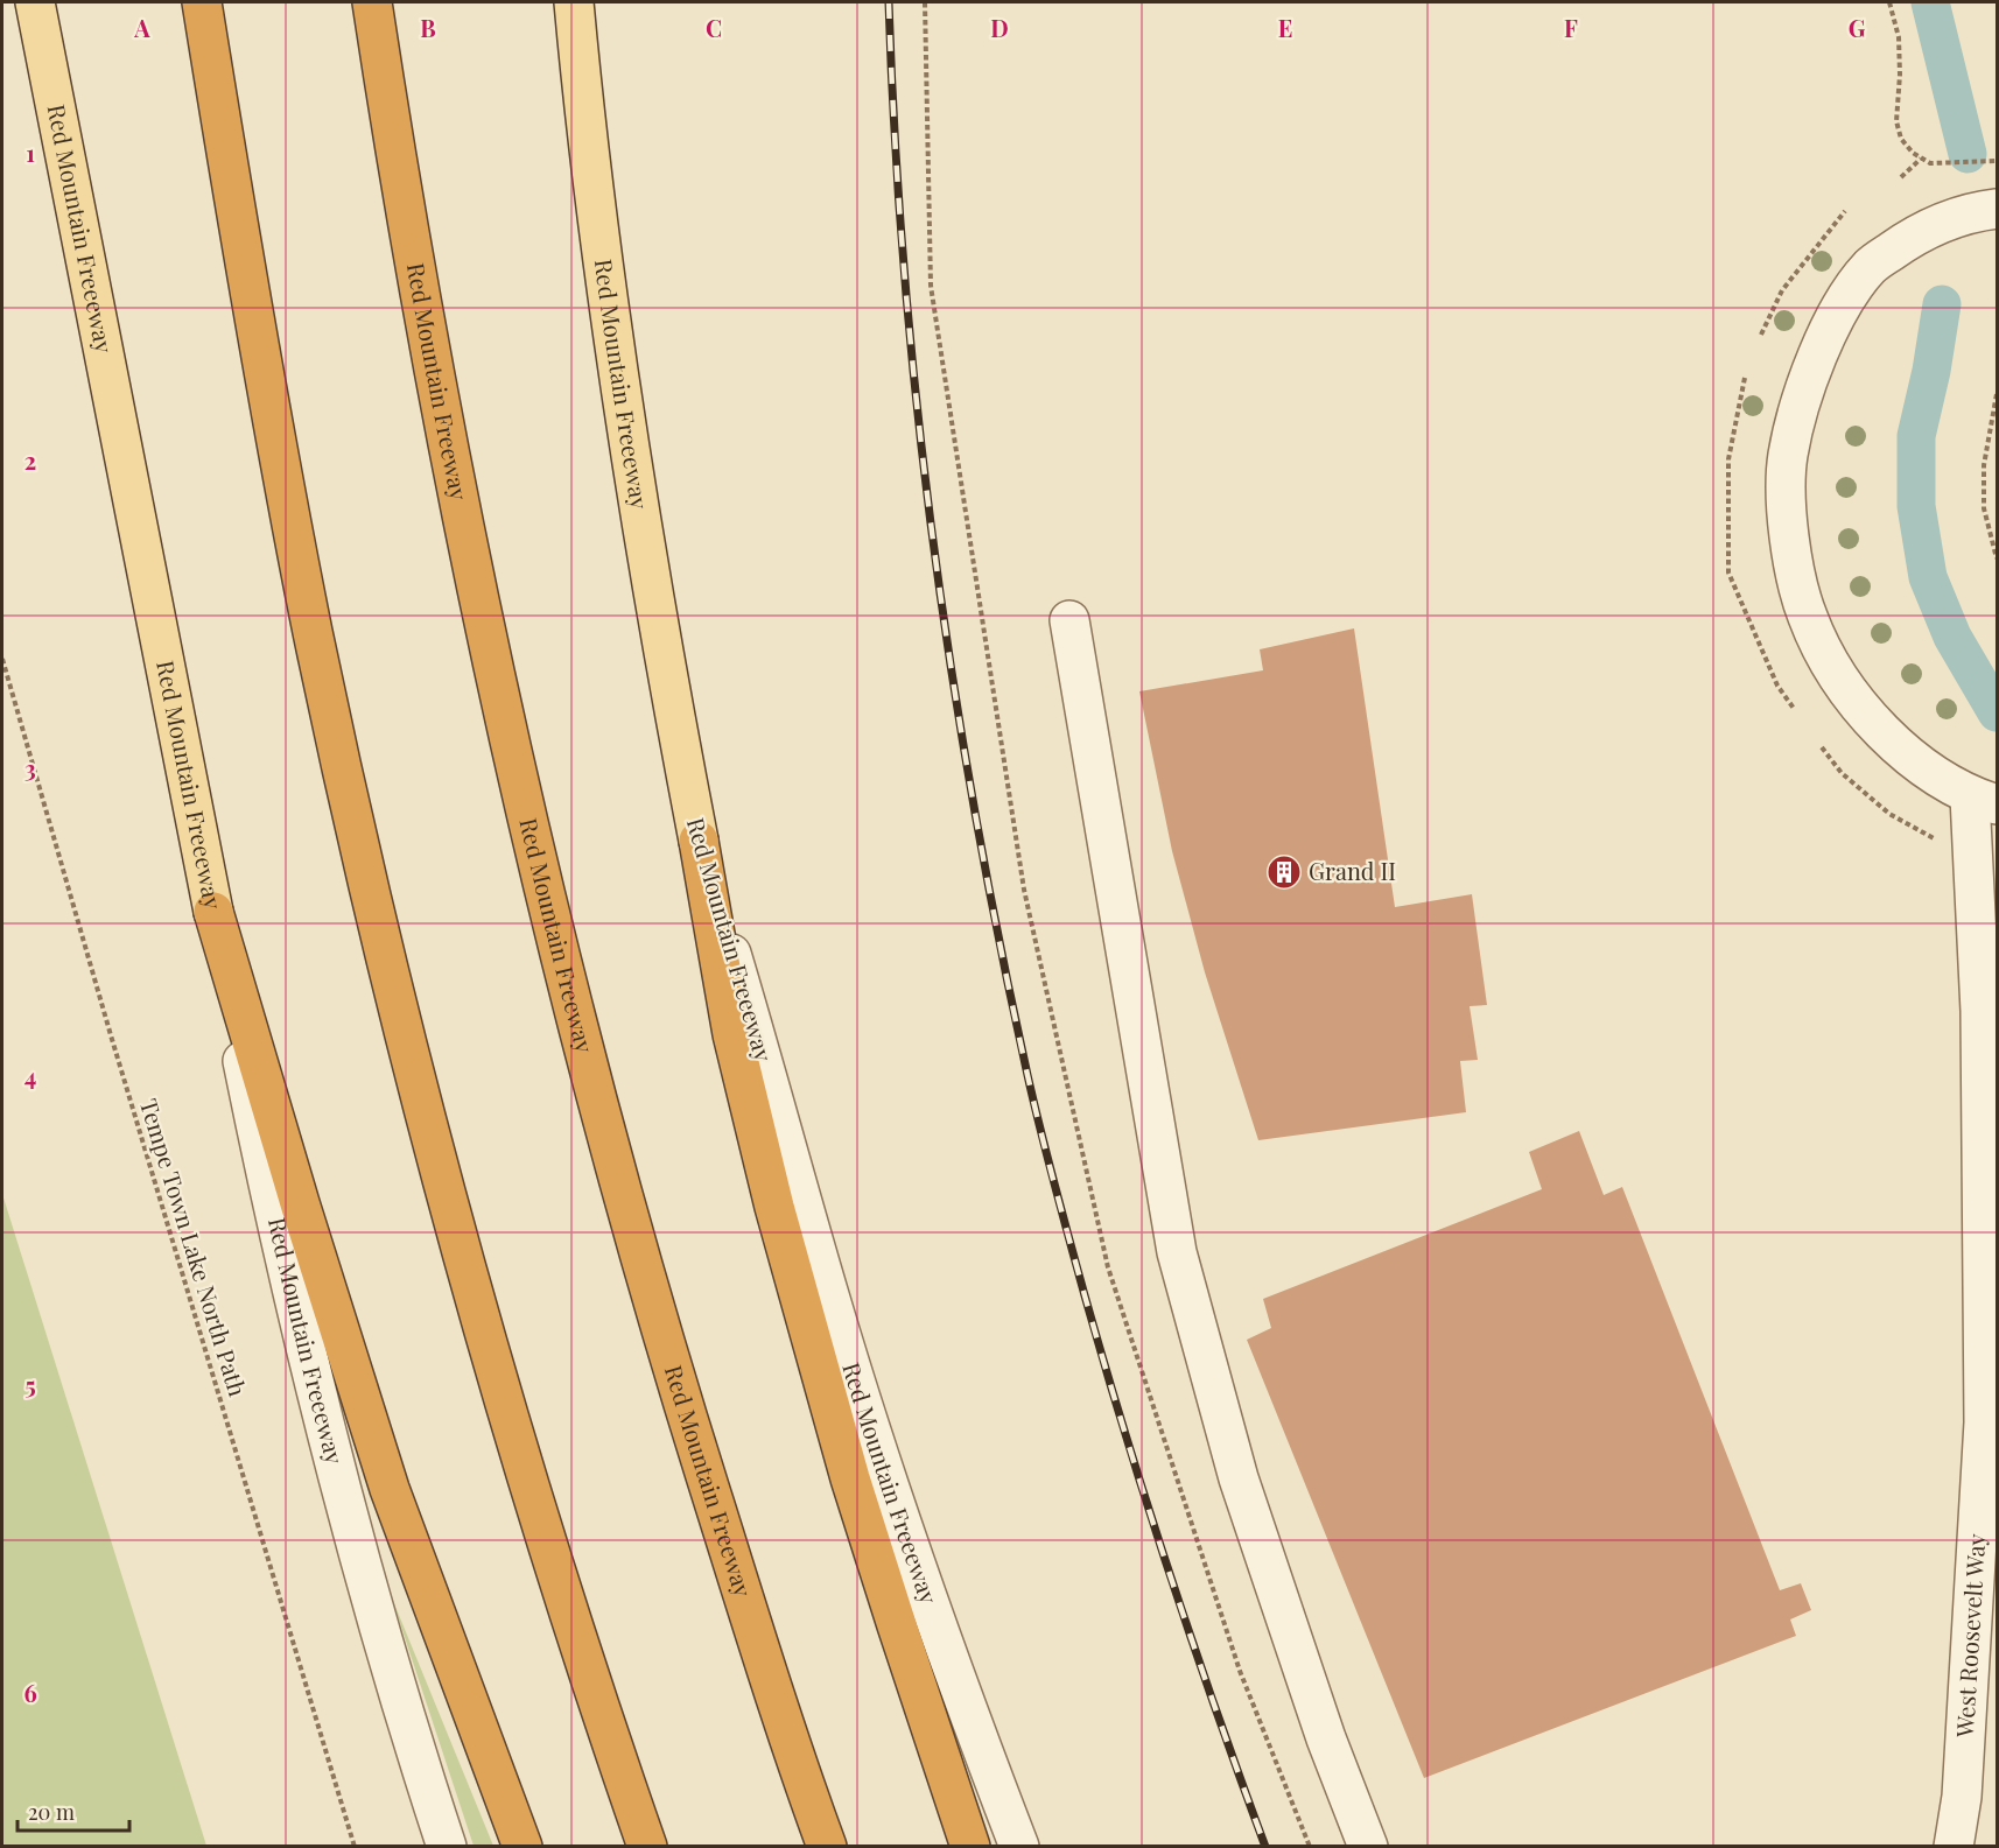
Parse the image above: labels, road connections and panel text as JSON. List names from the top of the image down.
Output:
{
  "streets": {
    "highway": ["Red Mountain Freeway"],
    "main road": ["Red Mountain Freeeway"],
    "street": ["West Roosevelt Way"],
    "path": ["Tempe Town Lake North Path"]
  },
  "places": {
    "building": ["Grand II"]
  },
  "scale_bar": "20 m",
  "grid": {
    "columns": [
      "A",
      "B",
      "C",
      "D",
      "E",
      "F",
      "G"
    ],
    "rows": [
      "1",
      "2",
      "3",
      "4",
      "5",
      "6"
    ]
  }
}
